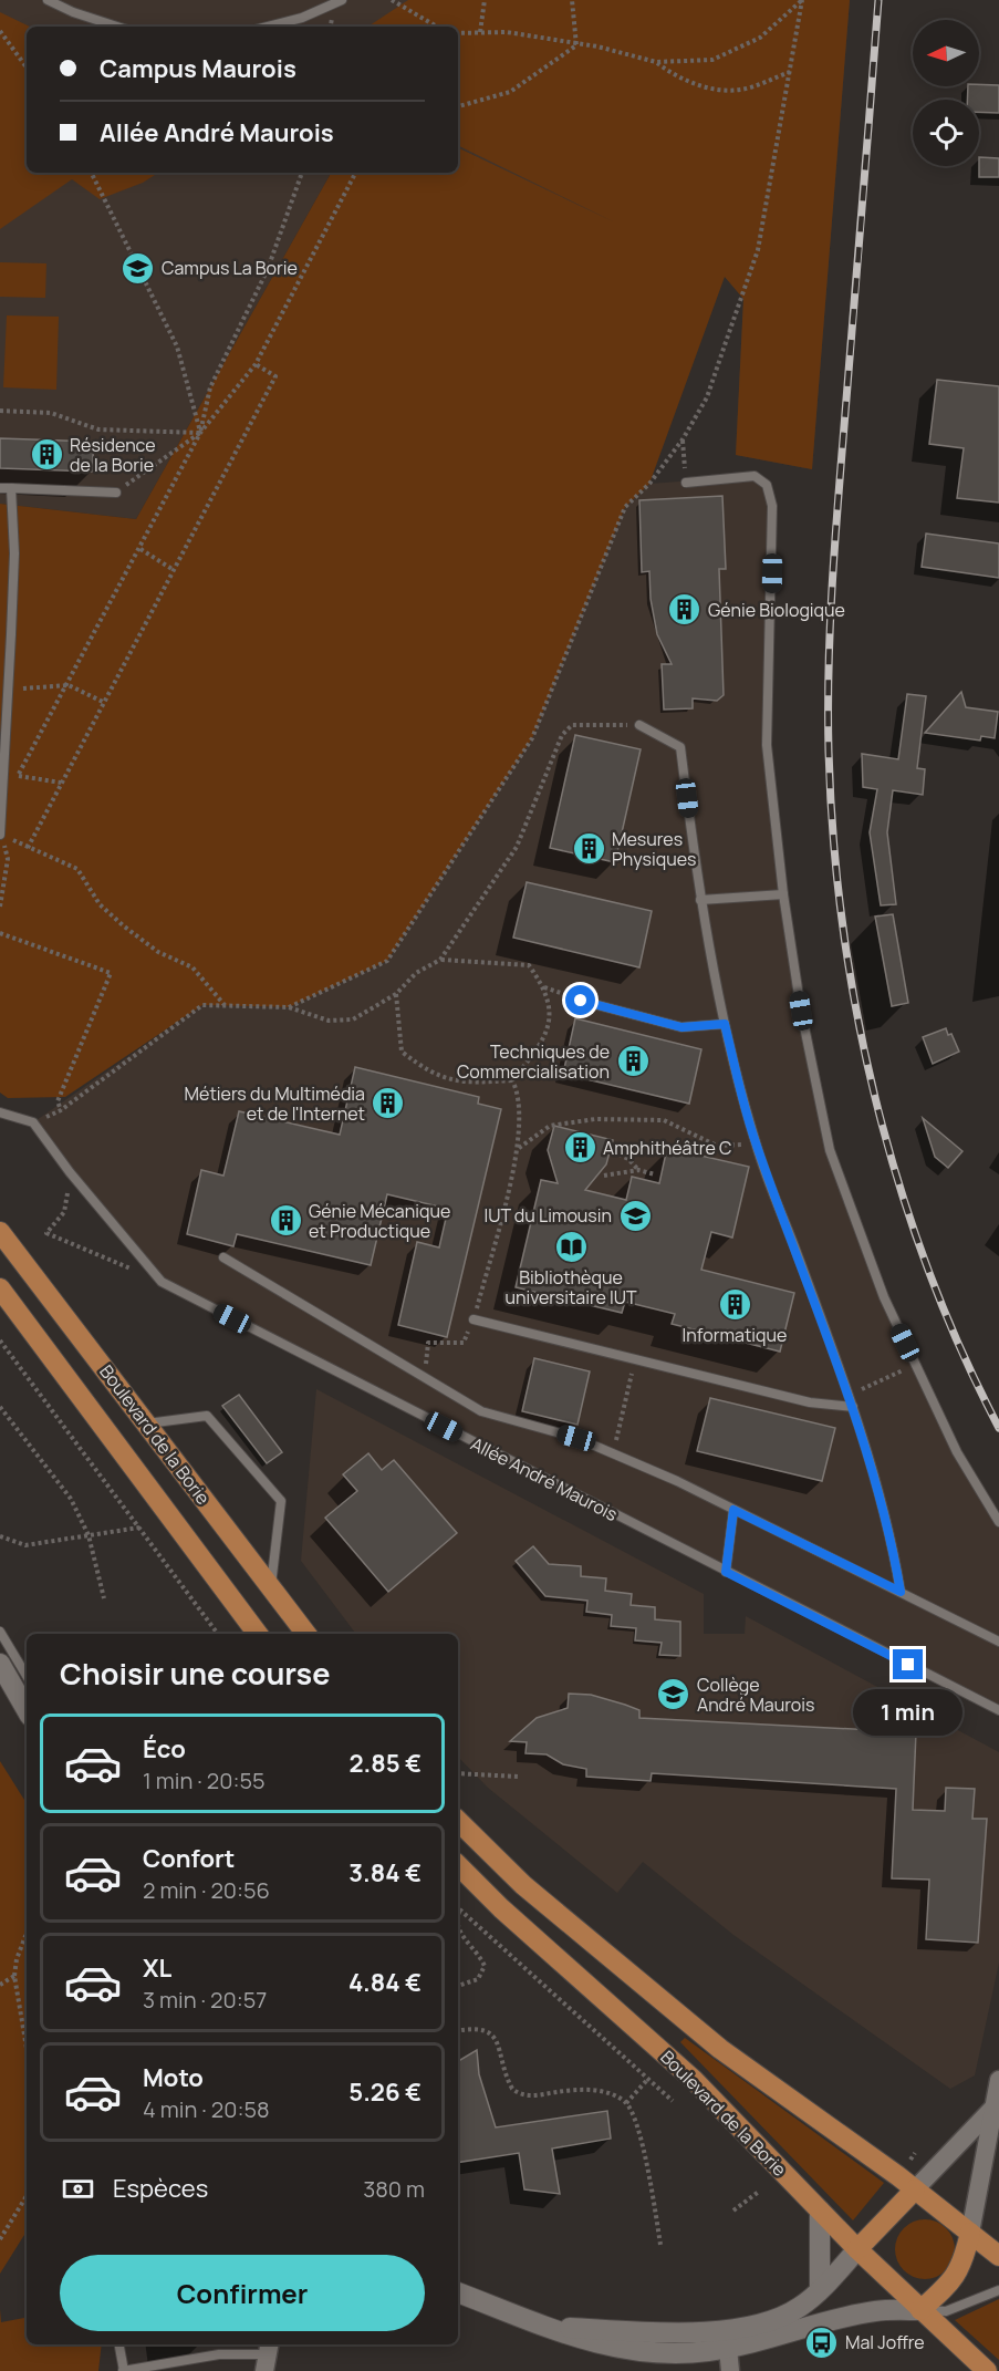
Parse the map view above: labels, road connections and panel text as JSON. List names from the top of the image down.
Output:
{
  "streets": {
    "main road": ["Boulevard de la Borie"],
    "lane": ["Allée André Maurois"]
  },
  "places": {
    "school or university": ["Campus La Borie", "IUT du Limousin", "Collège André Maurois"],
    "building": [
      "Résidence de la Borie",
      "Génie Biologique",
      "Mesures Physiques",
      "Techniques de Commercialisation",
      "Métiers du Multimédia et de l'Internet",
      "Amphithéâtre C",
      "Génie Mécanique et Productique",
      "Informatique"
    ],
    "library": ["Bibliothèque universitaire IUT"],
    "bus stop": ["Mal Joffre"]
  },
  "north": "left",
  "page": {
    "banner": ["Campus Maurois", "Allée André Maurois"],
    "heading": "Choisir une course",
    "bubble": "1 min",
    "list": [
      {
        "name": "Éco",
        "note": "1 min · 20:55",
        "value": "2.85 €"
      },
      {
        "name": "Confort",
        "note": "2 min · 20:56",
        "value": "3.84 €"
      },
      {
        "name": "XL",
        "note": "3 min · 20:57",
        "value": "4.84 €"
      },
      {
        "name": "Moto",
        "note": "4 min · 20:58",
        "value": "5.26 €"
      }
    ],
    "pay": ["Espèces", "380 m"],
    "buttons": "Confirmer"
  }
}
